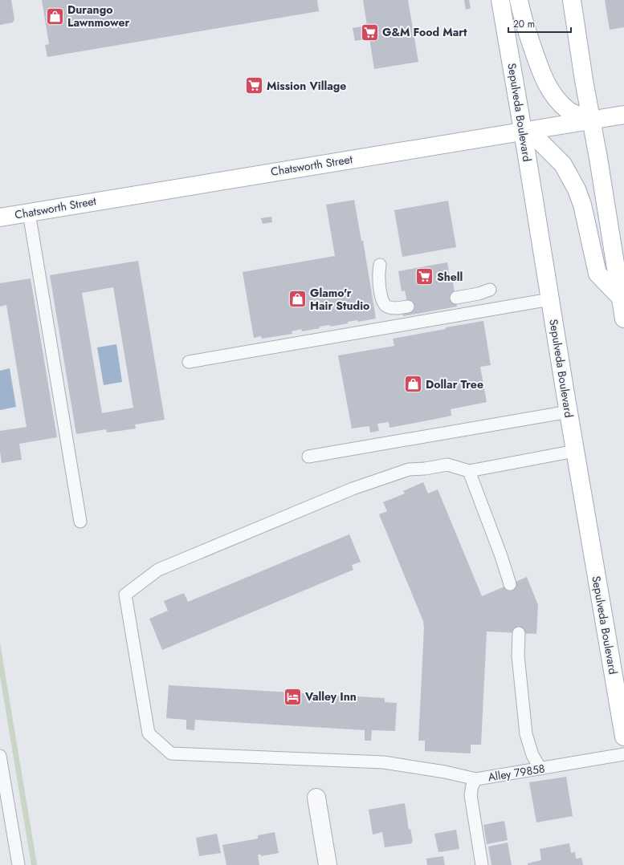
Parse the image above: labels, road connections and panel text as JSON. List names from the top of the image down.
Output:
{
  "streets": {
    "main road": ["Sepulveda Boulevard", "Chatsworth Street"],
    "lane": ["Alley 79858"]
  },
  "crossings": [
    ["Sepulveda Boulevard", "Chatsworth Street"]
  ],
  "places": {
    "shop": ["Durango Lawnmower", "Glamo'r Hair Studio", "Dollar Tree"],
    "supermarket": ["G&M Food Mart", "Mission Village", "Shell"],
    "hotel": ["Valley Inn"]
  },
  "scale_bar": "20 m"
}
